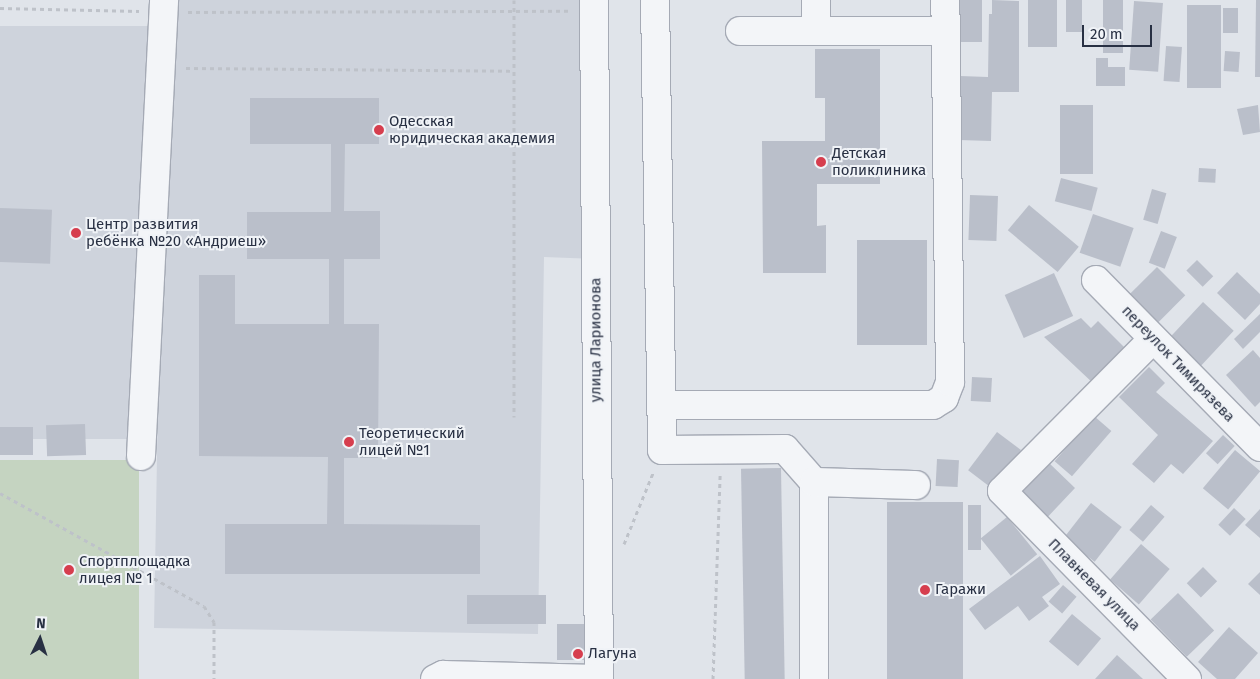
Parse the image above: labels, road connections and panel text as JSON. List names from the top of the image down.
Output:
{
  "streets": {
    "street": ["улица Ларионова", "переулок Тимирязева", "Плавневая улица"]
  },
  "crossings": [
    ["переулок Тимирязева", "Плавневая улица"]
  ],
  "places": [
    "Одесская юридическая академия",
    "Детская поликлиника",
    "Центр развития ребёнка №20 «Андриеш»",
    "Теоретический лицей №1",
    "Спортплощадка лицея № 1",
    "Гаражи",
    "Лагуна"
  ],
  "scale_bar": "20 m",
  "north": "top"
}
